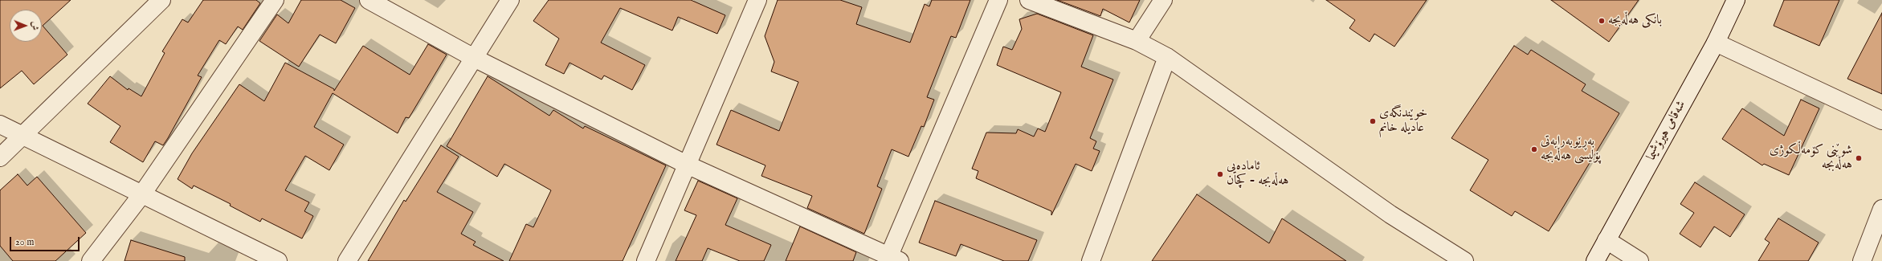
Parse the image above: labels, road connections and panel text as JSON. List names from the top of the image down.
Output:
{
  "streets": {
    "street": ["شەقامی هیرۆشیما"]
  },
  "places": [
    "بانکی هەڵەبجە",
    "خوێندنگەی عادیلە خانم",
    "بەڕێوبەرایەتی پۆلیسی هەڵەبجە",
    "شوێنی کۆمەڵکوژی هەڵەبجە",
    "ئامادەیی هەڵەبجە - کچان"
  ],
  "scale_bar": "20 m",
  "north": "right"
}
